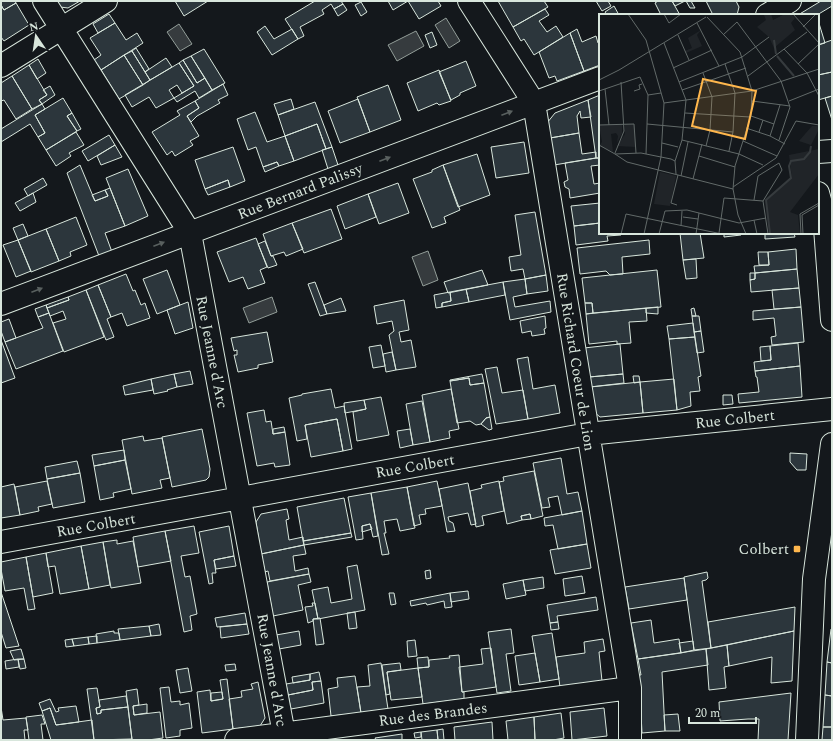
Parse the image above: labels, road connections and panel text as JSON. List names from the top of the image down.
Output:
{
  "streets": {
    "street": [
      "Rue Bernard Palissy",
      "Rue Jeanne d'Arc",
      "Rue Richard Coeur de Lion",
      "Rue Colbert",
      "Rue des Brandes"
    ]
  },
  "crossings": [
    ["Rue Bernard Palissy", "Rue Jeanne d'Arc"],
    ["Rue Bernard Palissy", "Rue Richard Coeur de Lion"],
    ["Rue Jeanne d'Arc", "Rue Colbert"],
    ["Rue Jeanne d'Arc", "Rue des Brandes"],
    ["Rue Richard Coeur de Lion", "Rue Colbert"],
    ["Rue Richard Coeur de Lion", "Rue des Brandes"]
  ],
  "one_way": ["Rue Bernard Palissy"],
  "places": {
    "transit": ["Colbert"]
  },
  "scale_bar": "20 m",
  "north": "top"
}
